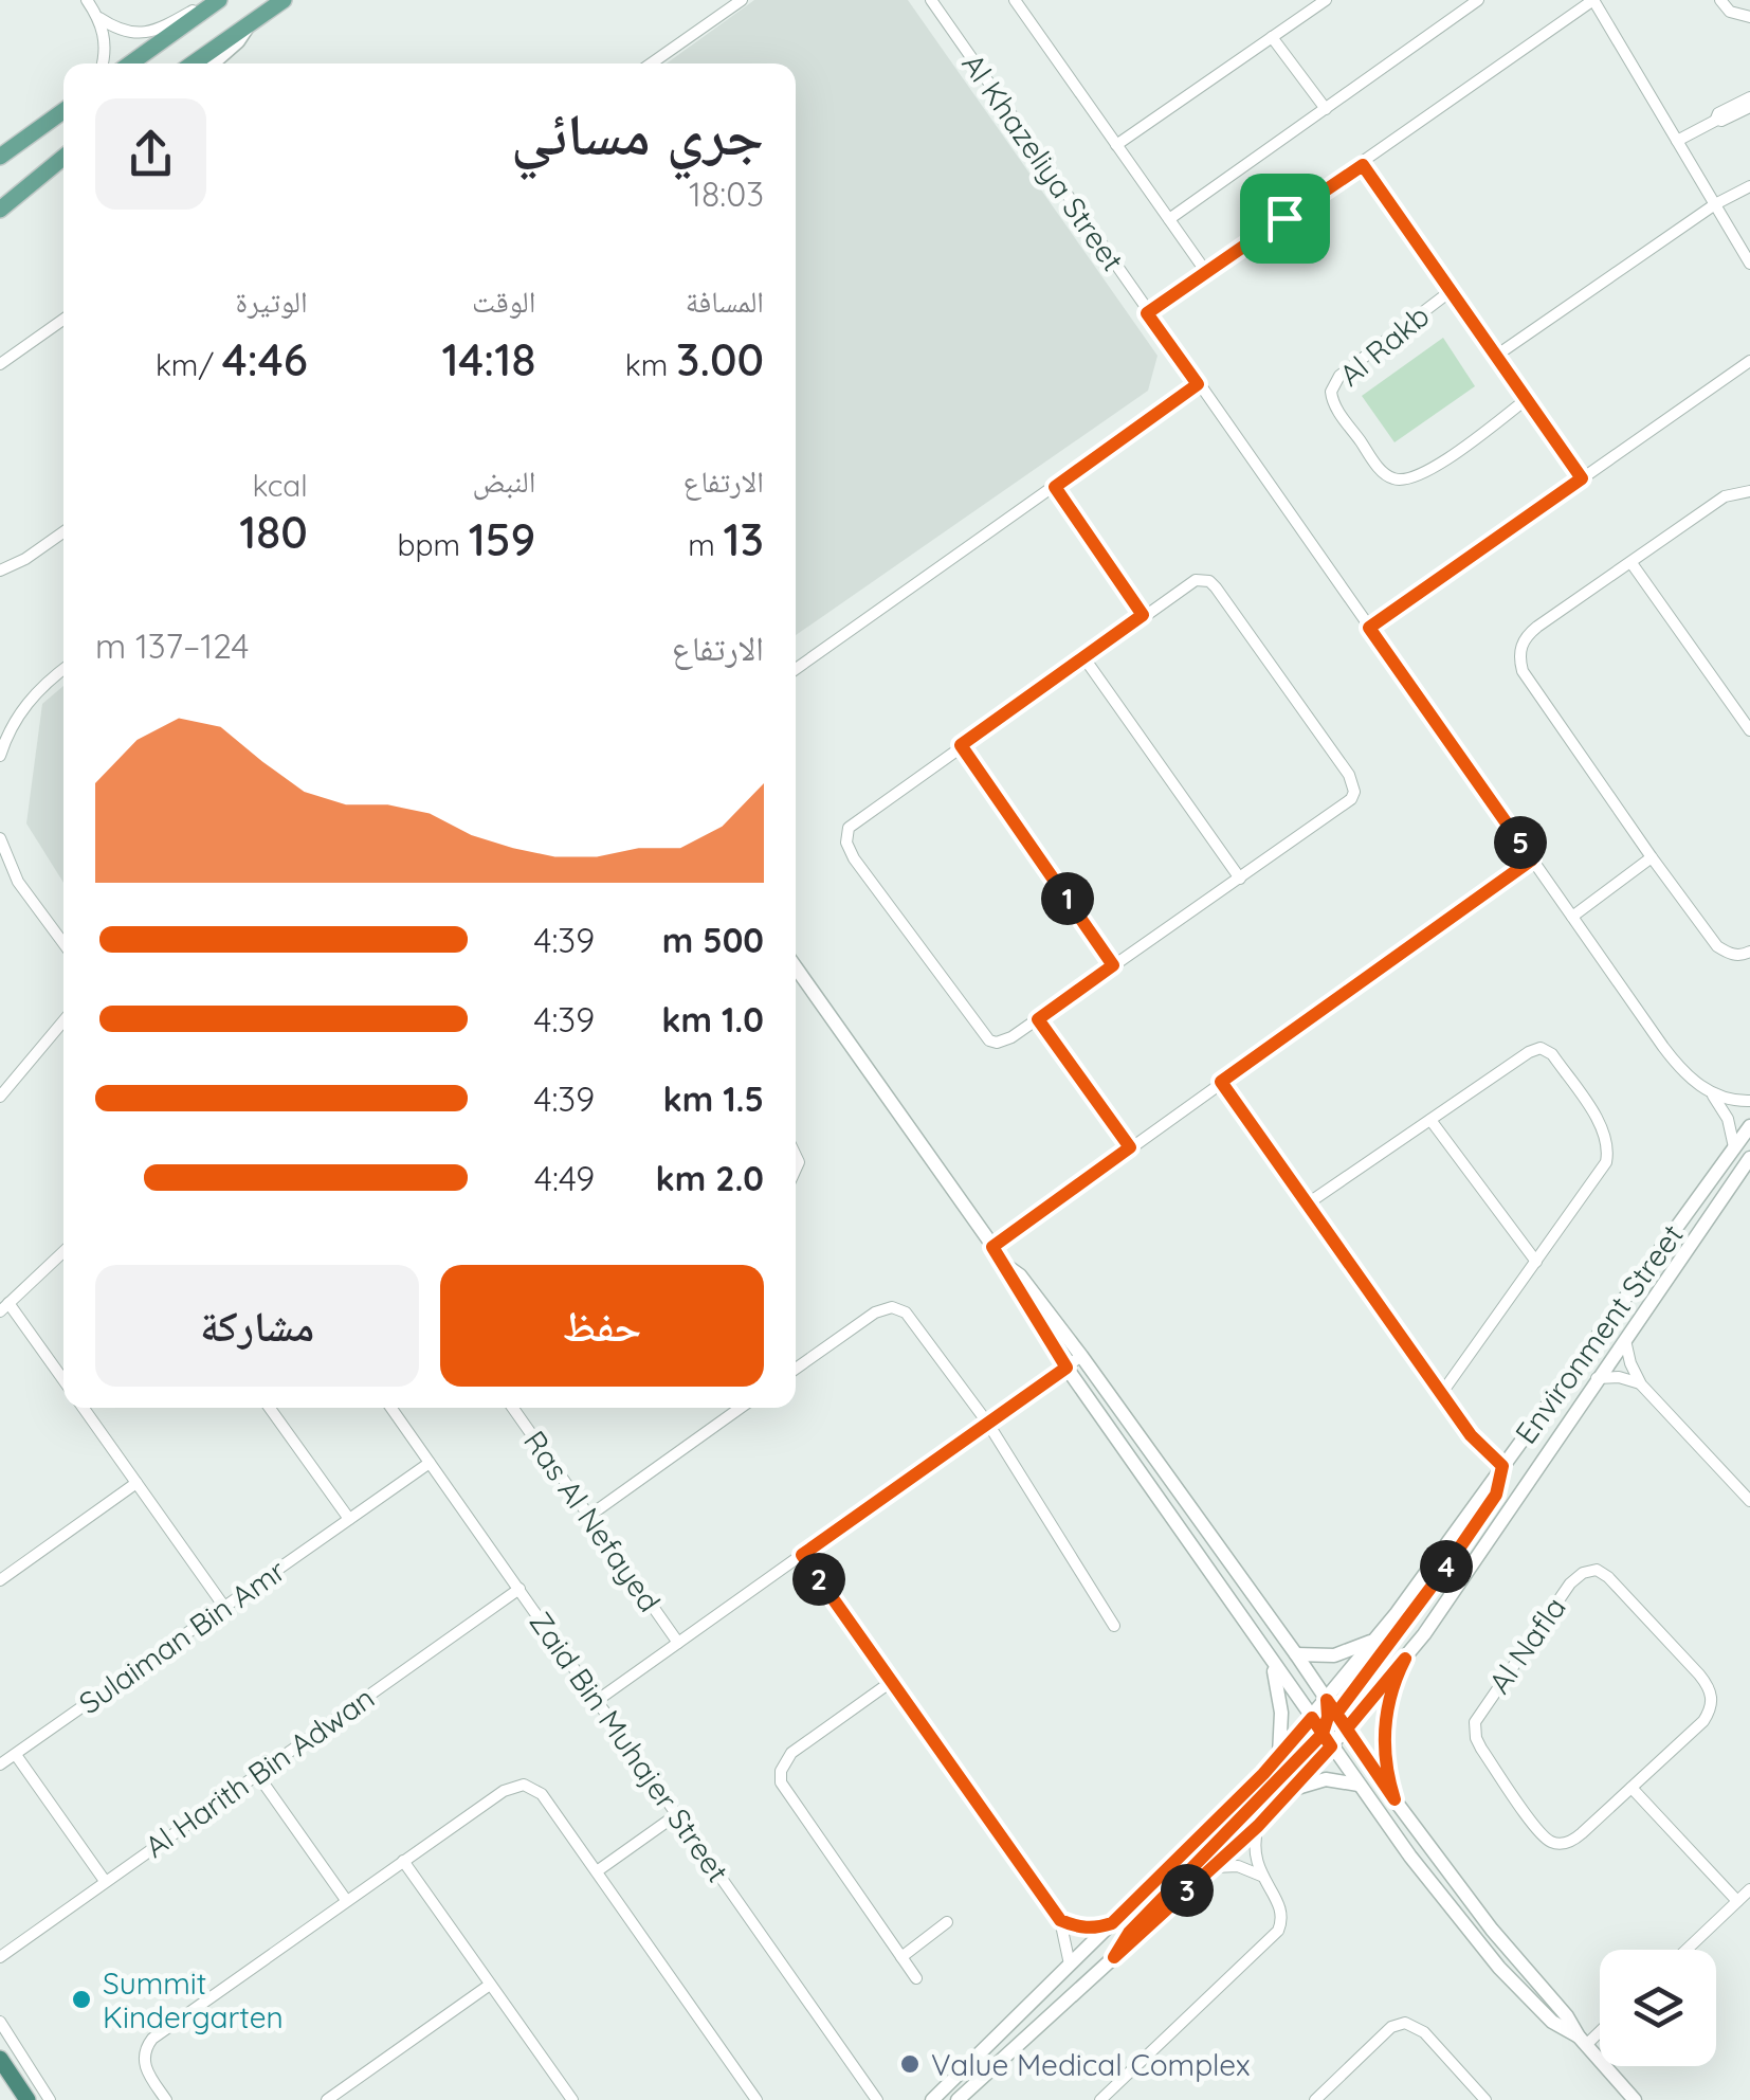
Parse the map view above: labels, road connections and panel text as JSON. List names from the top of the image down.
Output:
{
  "streets": {
    "street": [
      "Al Khazeliya Street",
      "Al Rakb",
      "Environment Street",
      "Ras Al Nefayed",
      "Sulaiman Bin Amr",
      "Al Nafla",
      "Zaid Bin Muhajer Street",
      "Al Harith Bin Adwan"
    ]
  },
  "crossings": [
    ["Al Khazeliya Street", "Environment Street"],
    ["Sulaiman Bin Amr", "Zaid Bin Muhajer Street"],
    ["Zaid Bin Muhajer Street", "Al Harith Bin Adwan"]
  ],
  "places": ["Summit Kindergarten", "Value Medical Complex"],
  "page": {
    "heading": ["جري مسائي", "18:03"],
    "stats": [
      ["المسافة", "3.00 km"],
      ["الوقت", "14:18"],
      ["الوتيرة", "4:46 /km"],
      ["الارتفاع", "13 m"],
      ["النبض", "159 bpm"],
      ["kcal", "180"]
    ],
    "chart": ["الارتفاع", "124–137 m"],
    "pins": [
      "5",
      "1",
      "4",
      "2",
      "3"
    ],
    "list": [
      {
        "name": "500 m",
        "note": "4:39"
      },
      {
        "name": "1.0 km",
        "note": "4:39"
      },
      {
        "name": "1.5 km",
        "note": "4:39"
      },
      {
        "name": "2.0 km",
        "note": "4:49"
      }
    ],
    "buttons": ["حفظ", "مشاركة"]
  }
}
